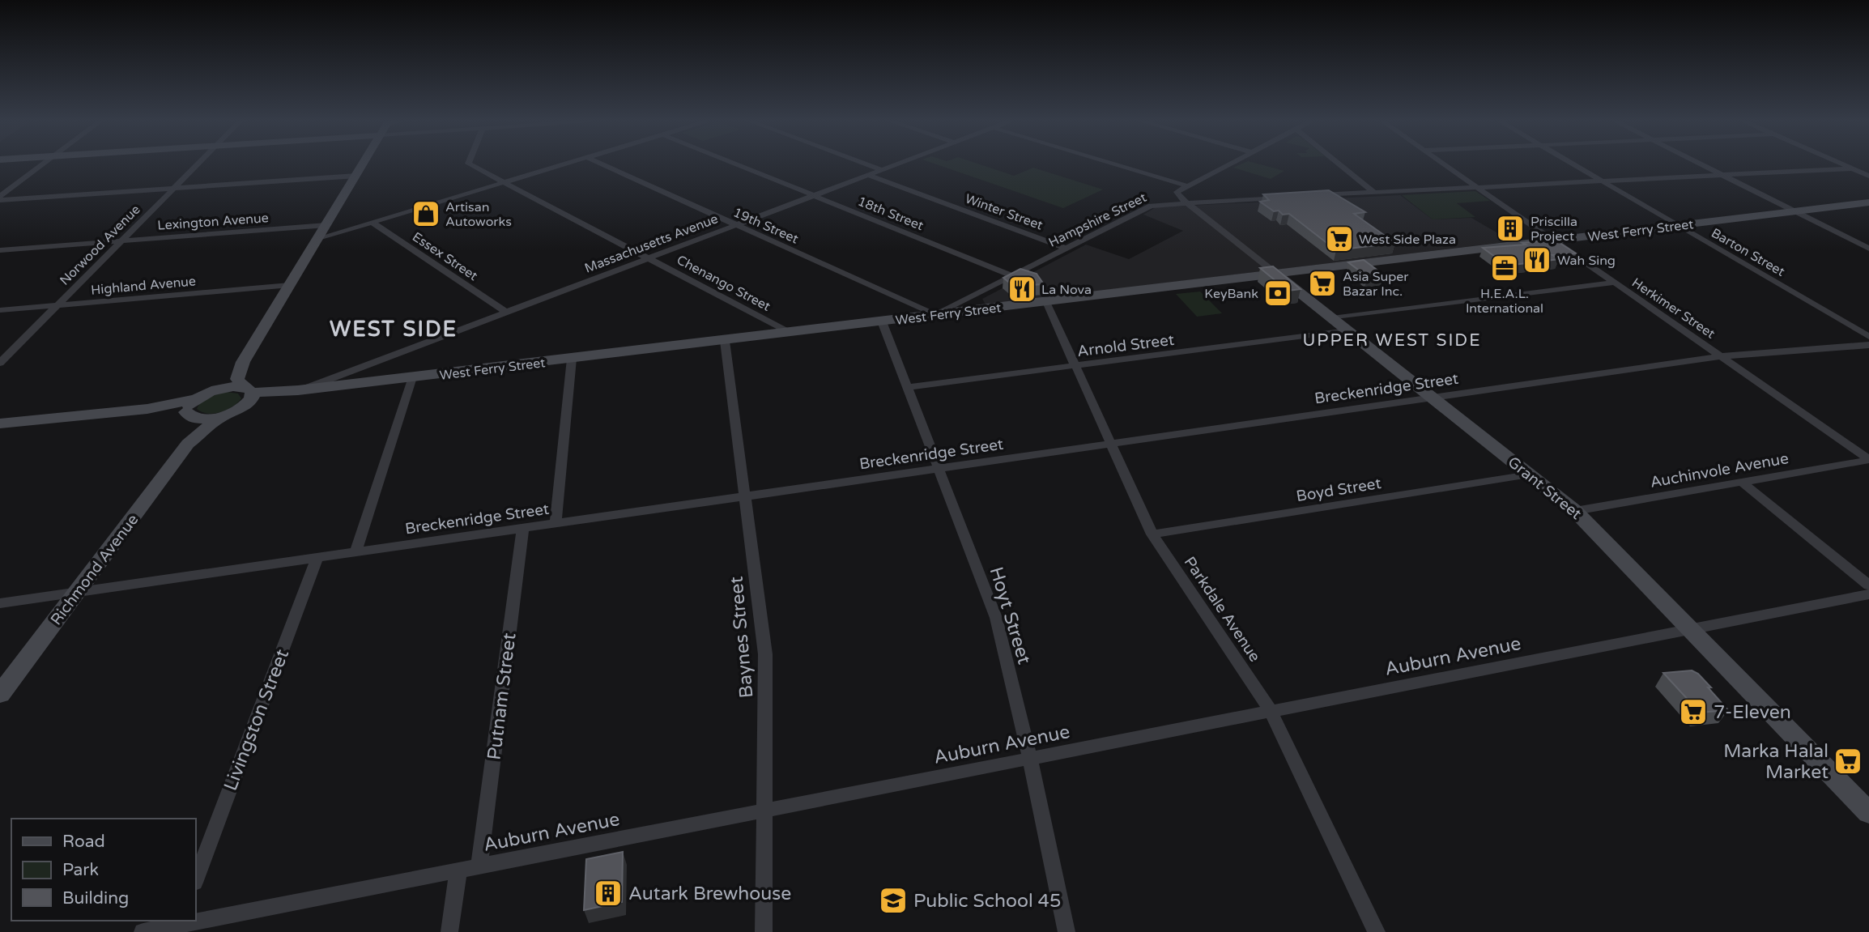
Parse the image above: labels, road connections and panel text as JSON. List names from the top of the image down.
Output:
{
  "streets": {
    "street": [
      "Winter Street",
      "18th Street",
      "Hampshire Street",
      "Lexington Avenue",
      "19th Street",
      "West Ferry Street",
      "Massachusetts Avenue",
      "Norwood Avenue",
      "Barton Street",
      "Essex Street",
      "Chenango Street",
      "Highland Avenue",
      "Herkimer Street",
      "Arnold Street",
      "Breckenridge Street",
      "Auchinvole Avenue",
      "Grant Street",
      "Boyd Street",
      "Richmond Avenue",
      "Parkdale Avenue",
      "Hoyt Street",
      "Baynes Street",
      "Auburn Avenue",
      "Putnam Street",
      "Livingston Street"
    ]
  },
  "crossings": [
    ["Winter Street", "Hampshire Street"],
    ["Winter Street", "Massachusetts Avenue"],
    ["18th Street", "Hampshire Street"],
    ["18th Street", "Massachusetts Avenue"],
    ["Hampshire Street", "19th Street"],
    ["Hampshire Street", "West Ferry Street"],
    ["Hampshire Street", "Grant Street"],
    ["Lexington Avenue", "Norwood Avenue"],
    ["19th Street", "West Ferry Street"],
    ["19th Street", "Massachusetts Avenue"],
    ["West Ferry Street", "Massachusetts Avenue"],
    ["West Ferry Street", "Barton Street"],
    ["West Ferry Street", "Chenango Street"],
    ["West Ferry Street", "Herkimer Street"],
    ["West Ferry Street", "Grant Street"],
    ["West Ferry Street", "Richmond Avenue"],
    ["West Ferry Street", "Parkdale Avenue"],
    ["West Ferry Street", "Hoyt Street"],
    ["West Ferry Street", "Baynes Street"],
    ["Massachusetts Avenue", "Essex Street"],
    ["Massachusetts Avenue", "Chenango Street"],
    ["Norwood Avenue", "Highland Avenue"],
    ["Herkimer Street", "Breckenridge Street"],
    ["Herkimer Street", "Auchinvole Avenue"],
    ["Arnold Street", "Grant Street"],
    ["Arnold Street", "Parkdale Avenue"],
    ["Arnold Street", "Hoyt Street"],
    ["Breckenridge Street", "Grant Street"],
    ["Breckenridge Street", "Richmond Avenue"],
    ["Breckenridge Street", "Parkdale Avenue"],
    ["Breckenridge Street", "Hoyt Street"],
    ["Breckenridge Street", "Baynes Street"],
    ["Breckenridge Street", "Putnam Street"],
    ["Breckenridge Street", "Livingston Street"],
    ["Auchinvole Avenue", "Grant Street"],
    ["Grant Street", "Boyd Street"],
    ["Grant Street", "Auburn Avenue"],
    ["Boyd Street", "Parkdale Avenue"],
    ["Parkdale Avenue", "Auburn Avenue"],
    ["Hoyt Street", "Auburn Avenue"],
    ["Baynes Street", "Auburn Avenue"],
    ["Auburn Avenue", "Putnam Street"]
  ],
  "districts": ["WEST SIDE", "UPPER WEST SIDE"],
  "places": {
    "shop": ["Artisan Autoworks"],
    "building": ["Priscilla Project", "Autark Brewhouse"],
    "supermarket": [
      "West Side Plaza",
      "Asia Super Bazar Inc.",
      "7-Eleven",
      "Marka Halal Market"
    ],
    "restaurant": ["Wah Sing", "La Nova"],
    "office": ["H.E.A.L. International"],
    "bank": ["KeyBank"],
    "school or university": ["Public School 45"]
  },
  "legend": ["Road", "Park", "Building"]
}
